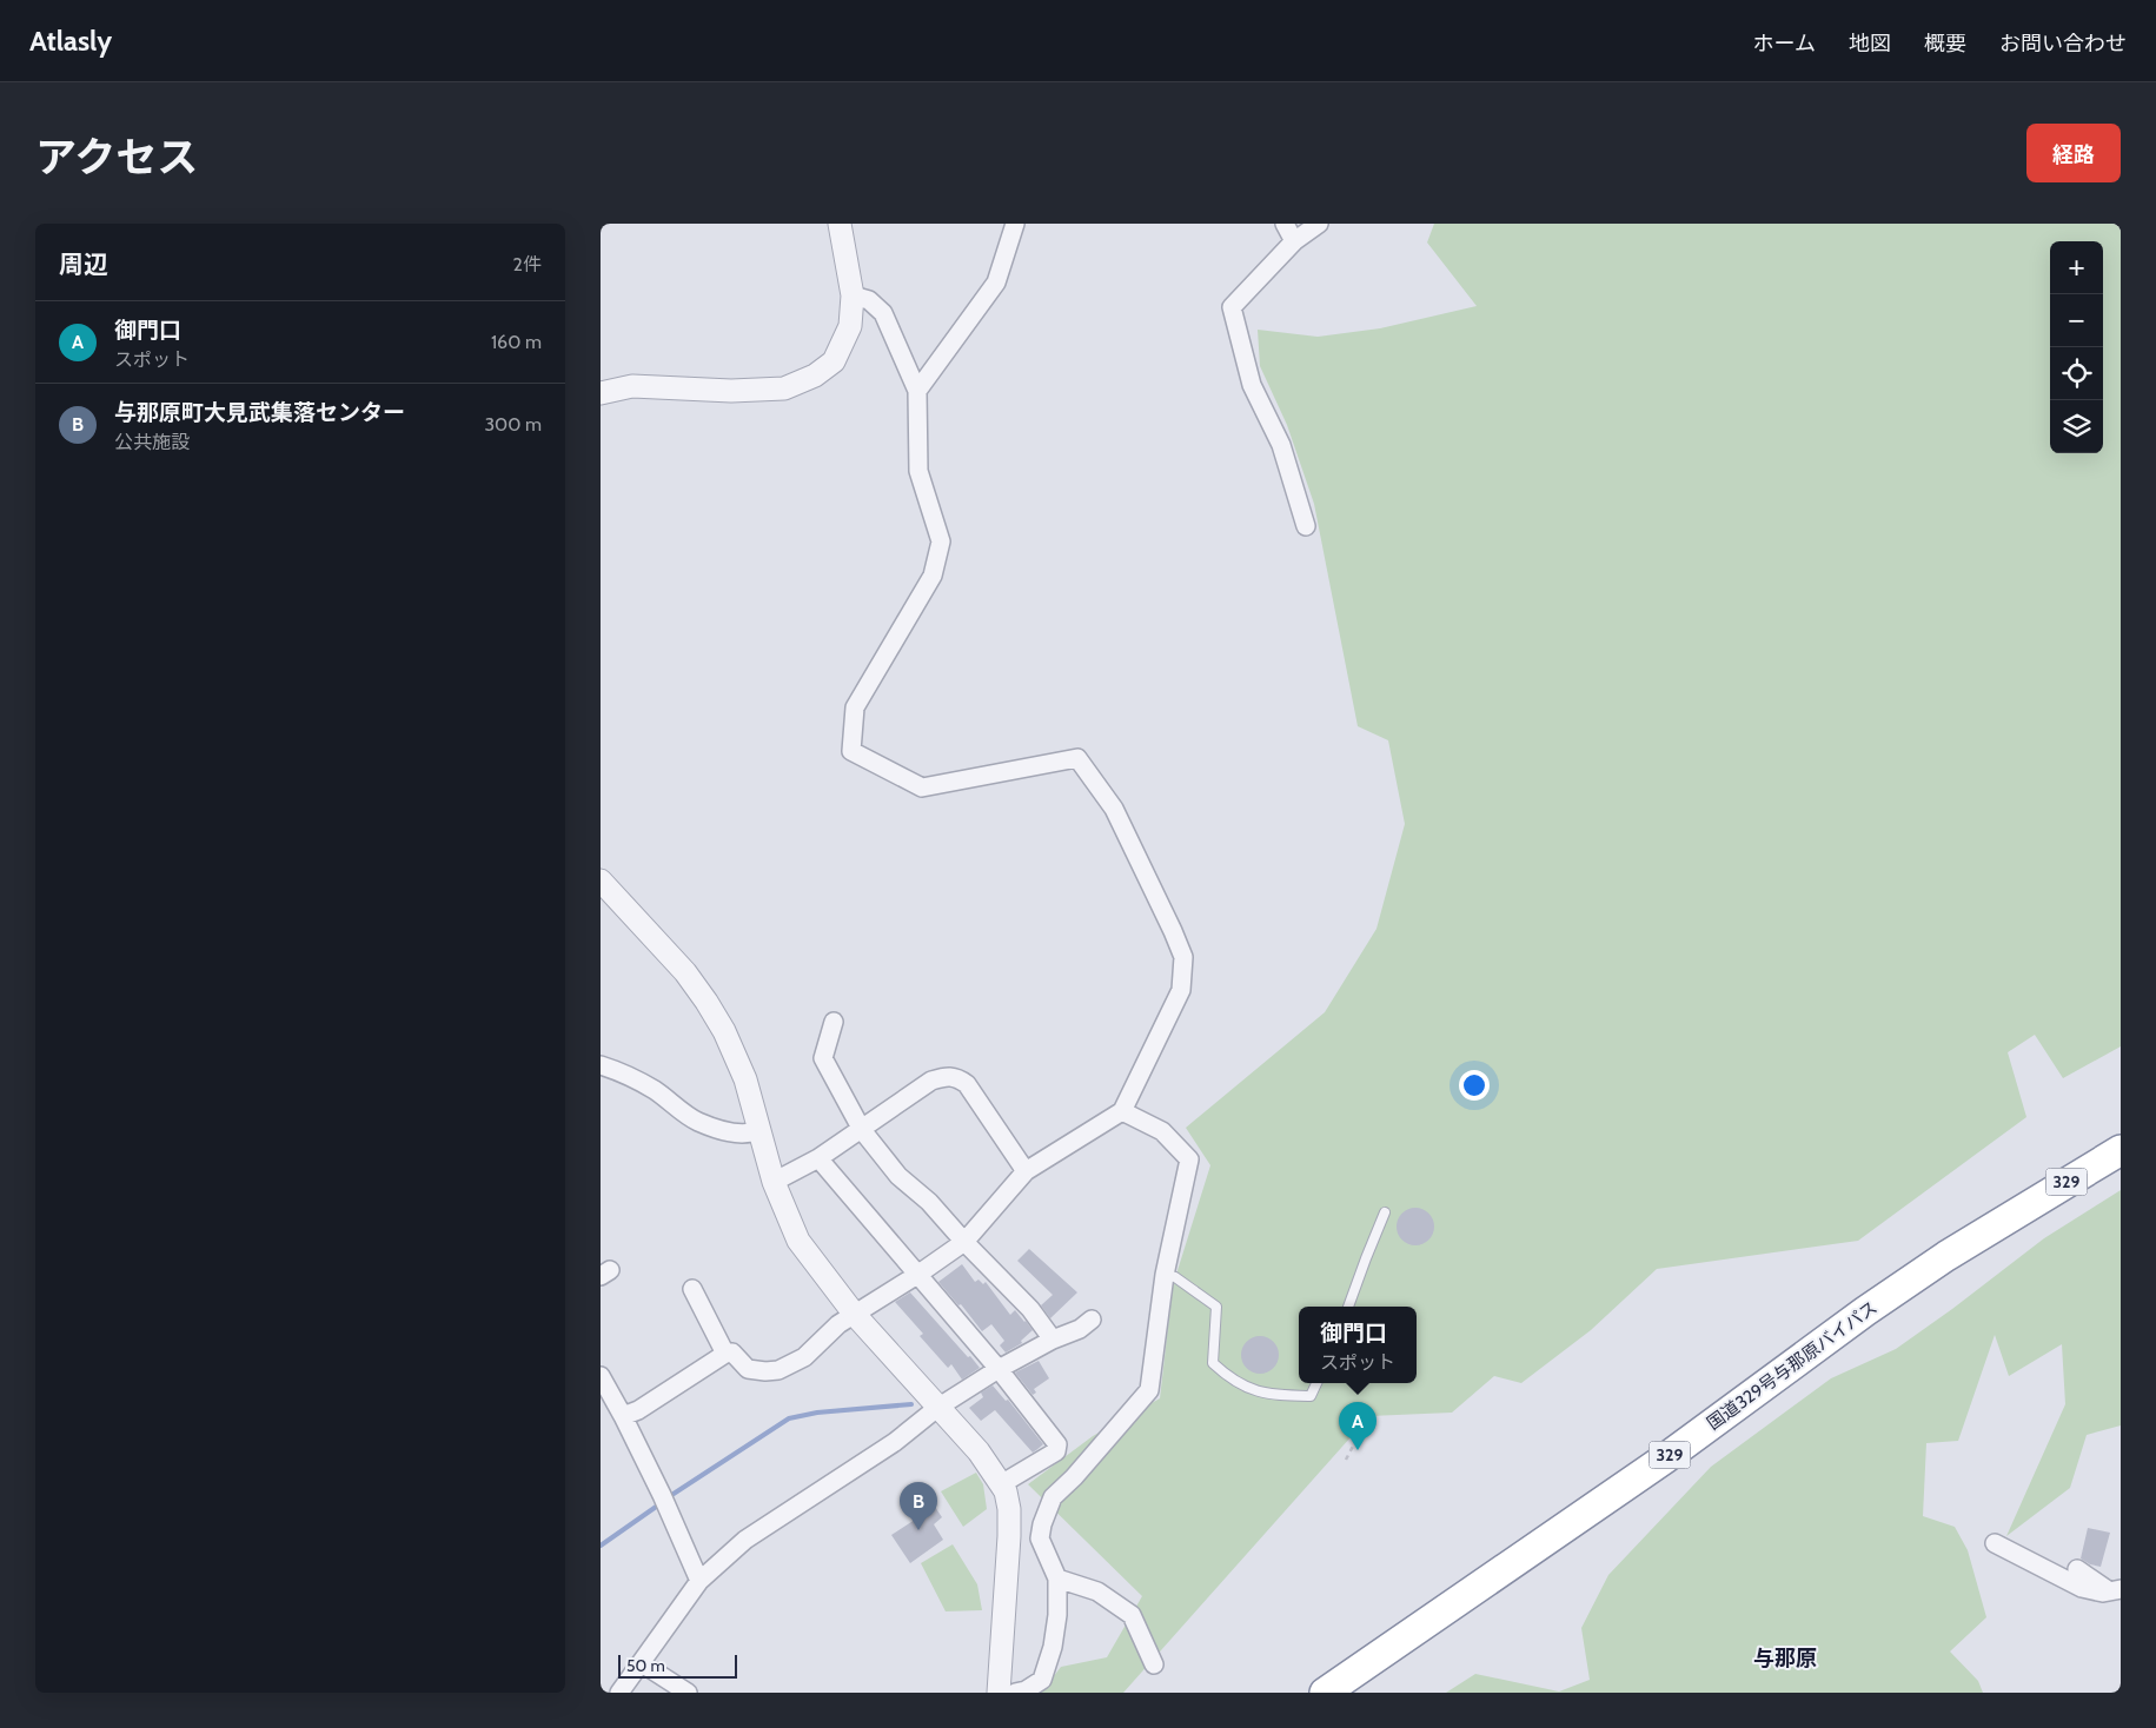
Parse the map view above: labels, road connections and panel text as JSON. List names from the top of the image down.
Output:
{
  "streets": {
    "highway": ["329", "国道329号与那原バイパス"]
  },
  "districts": ["与那原"],
  "scale_bar": "50 m",
  "page": {
    "header": "Atlasly",
    "nav": [
      "ホーム",
      "地図",
      "概要",
      "お問い合わせ"
    ],
    "title": "アクセス",
    "buttons": "経路",
    "heading": ["周辺", "2件"],
    "map_buttons": ["+", "−"],
    "list": [
      {
        "mark": "A",
        "name": "御門口",
        "note": "スポット",
        "value": "160 m"
      },
      {
        "mark": "B",
        "name": "与那原町大見武集落センター",
        "note": "公共施設",
        "value": "300 m"
      }
    ],
    "popup": ["御門口", "スポット"],
    "pins": ["A", "B"],
    "scale": "50 m"
  }
}
